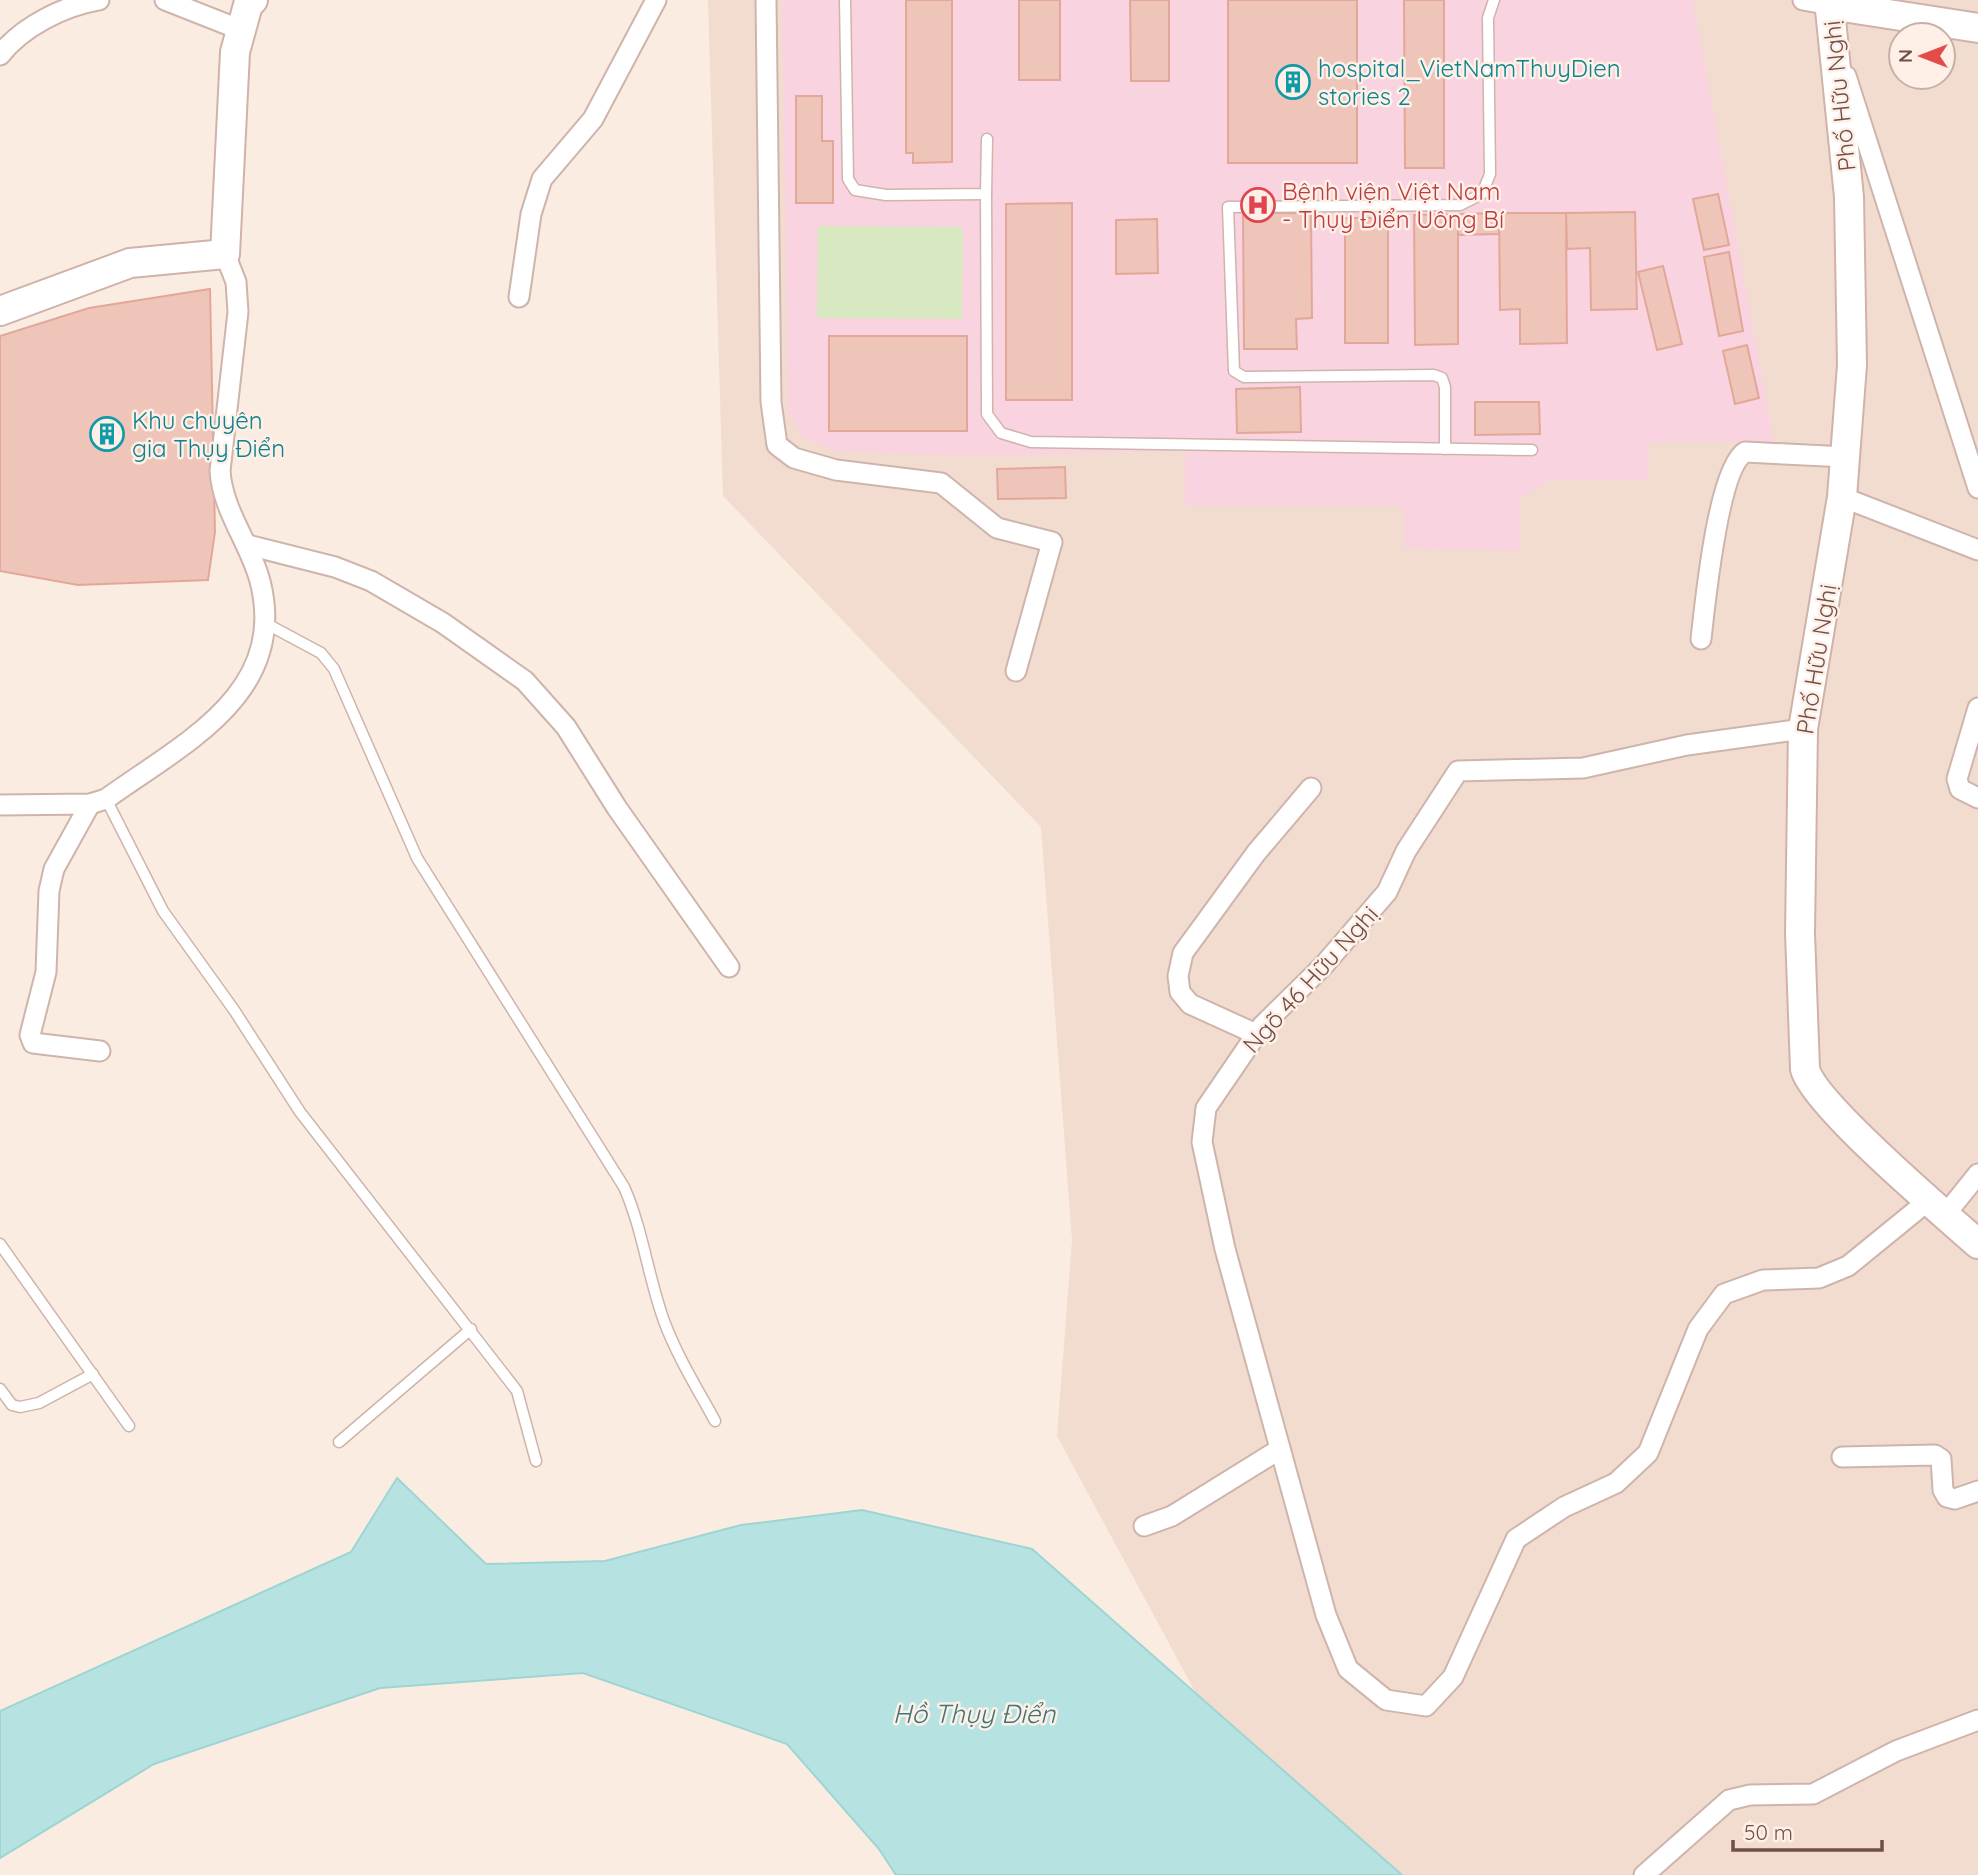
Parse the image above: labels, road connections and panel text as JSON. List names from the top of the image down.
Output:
{
  "streets": {
    "main road": ["Phố Hữu Nghị"],
    "street": ["Ngõ 46 Hữu Nghị"]
  },
  "crossings": [
    ["Phố Hữu Nghị", "Ngõ 46 Hữu Nghị"]
  ],
  "water": ["Hồ Thụy Điển"],
  "places": {
    "building": ["hospital_VietNamThuyDien stories 2", "Khu chuyên gia Thụy Điển"],
    "hospital": ["Bệnh viện Việt Nam - Thụy Điển Uông Bí"]
  },
  "scale_bar": "50 m",
  "north": "left"
}
